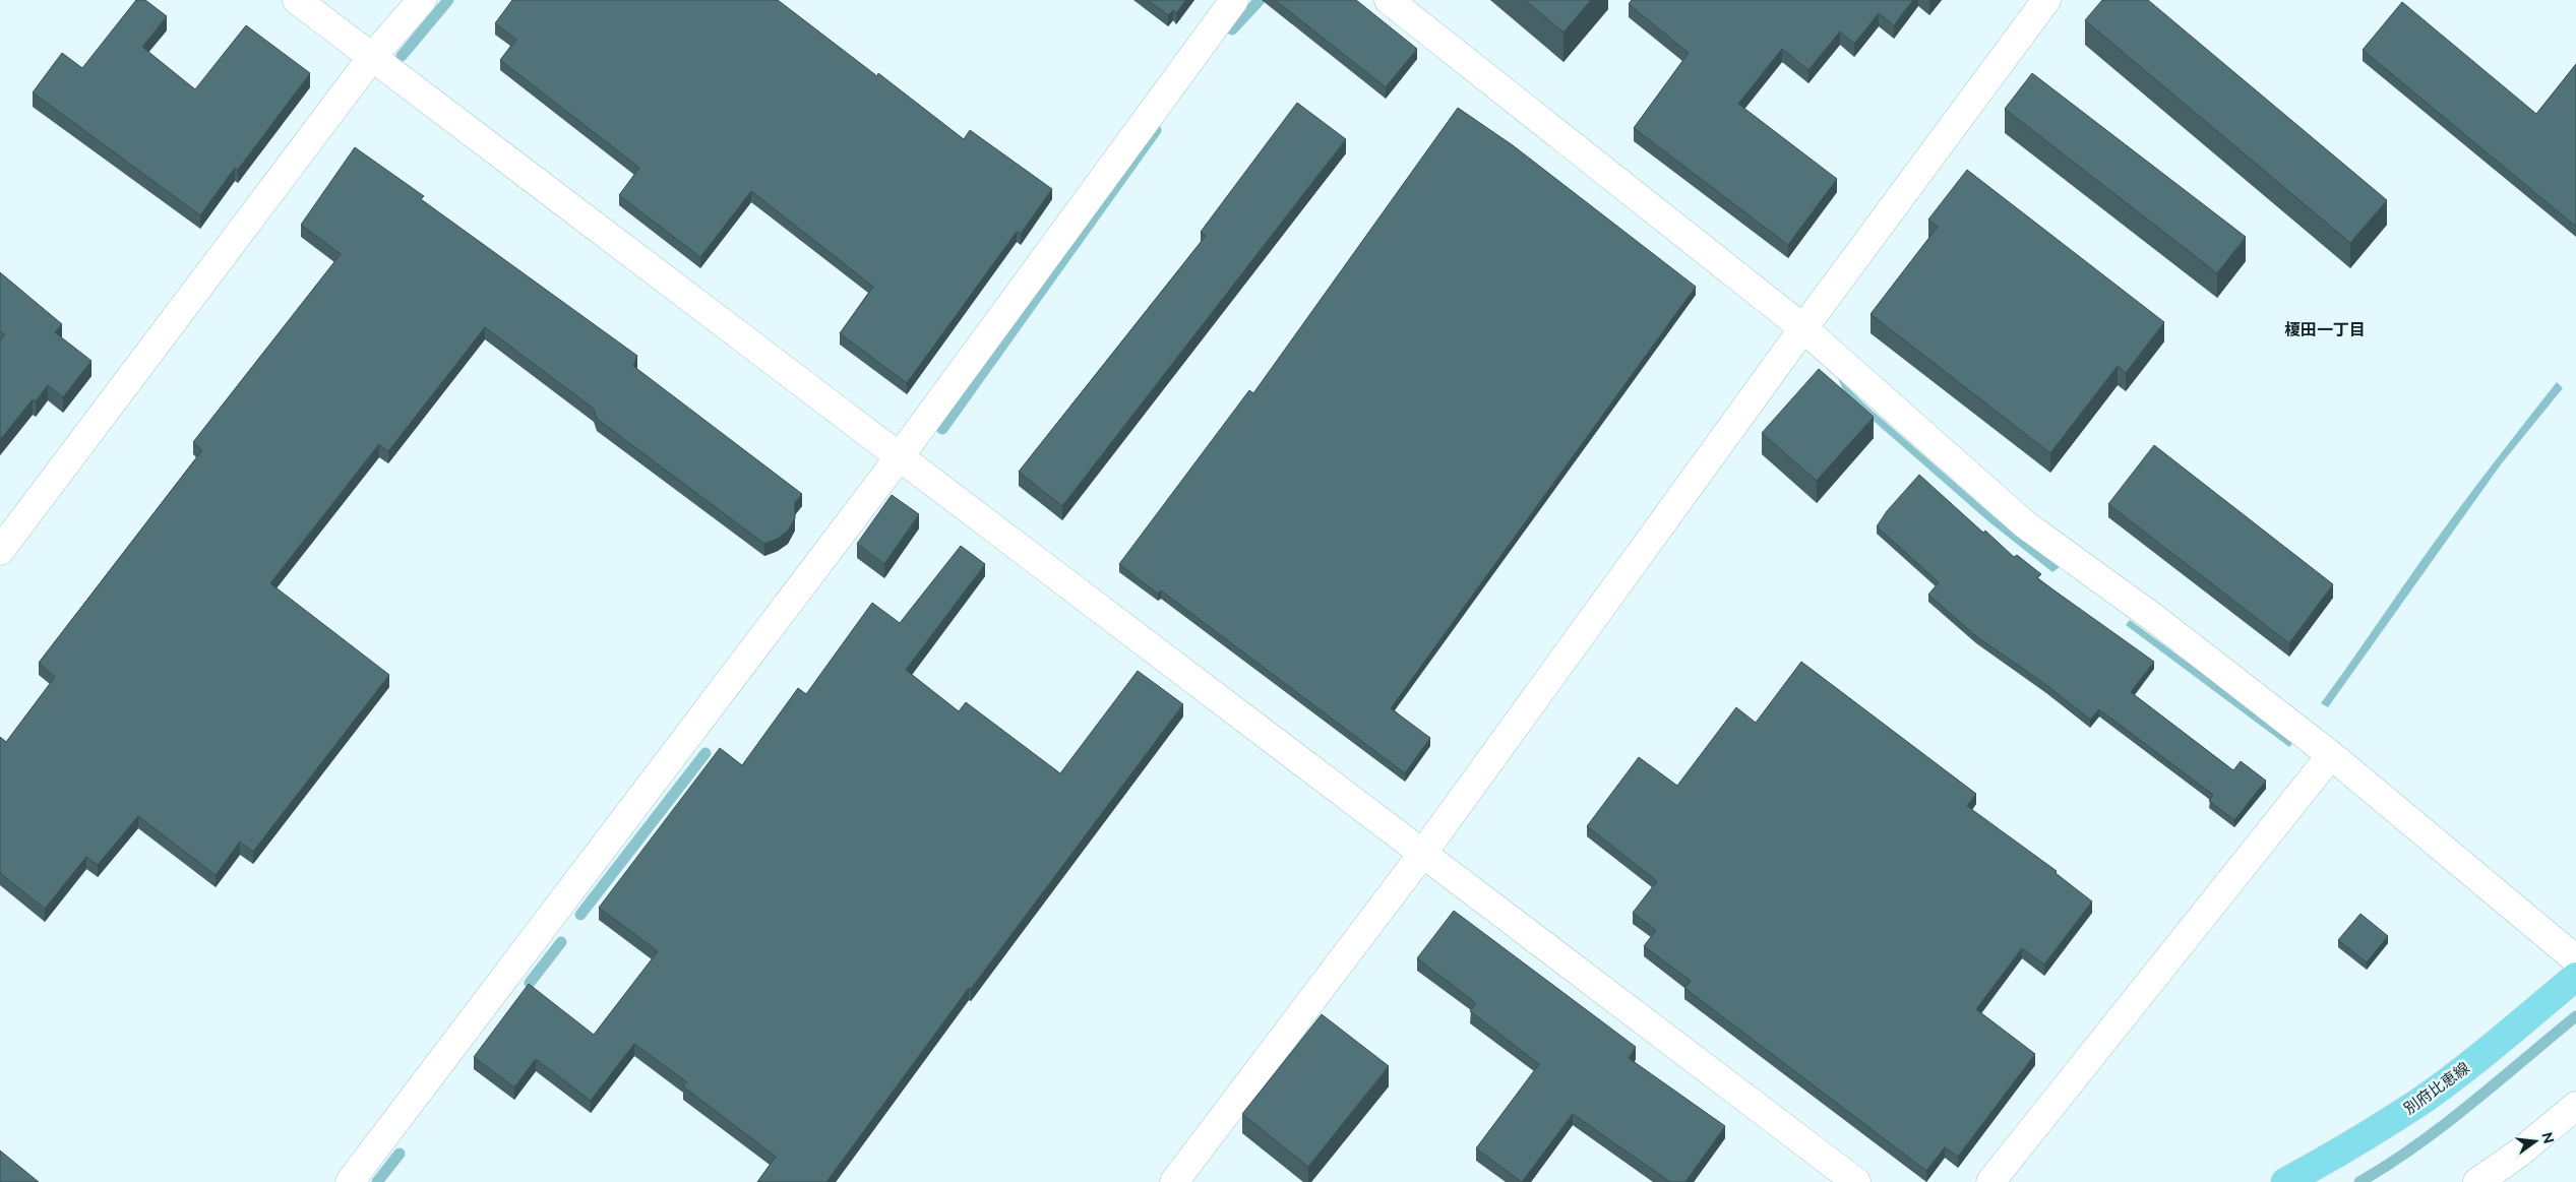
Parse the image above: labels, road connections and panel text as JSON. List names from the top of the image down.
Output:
{
  "streets": {
    "main road": ["別府比恵線"]
  },
  "districts": ["榎田一丁目"],
  "north": "right"
}
